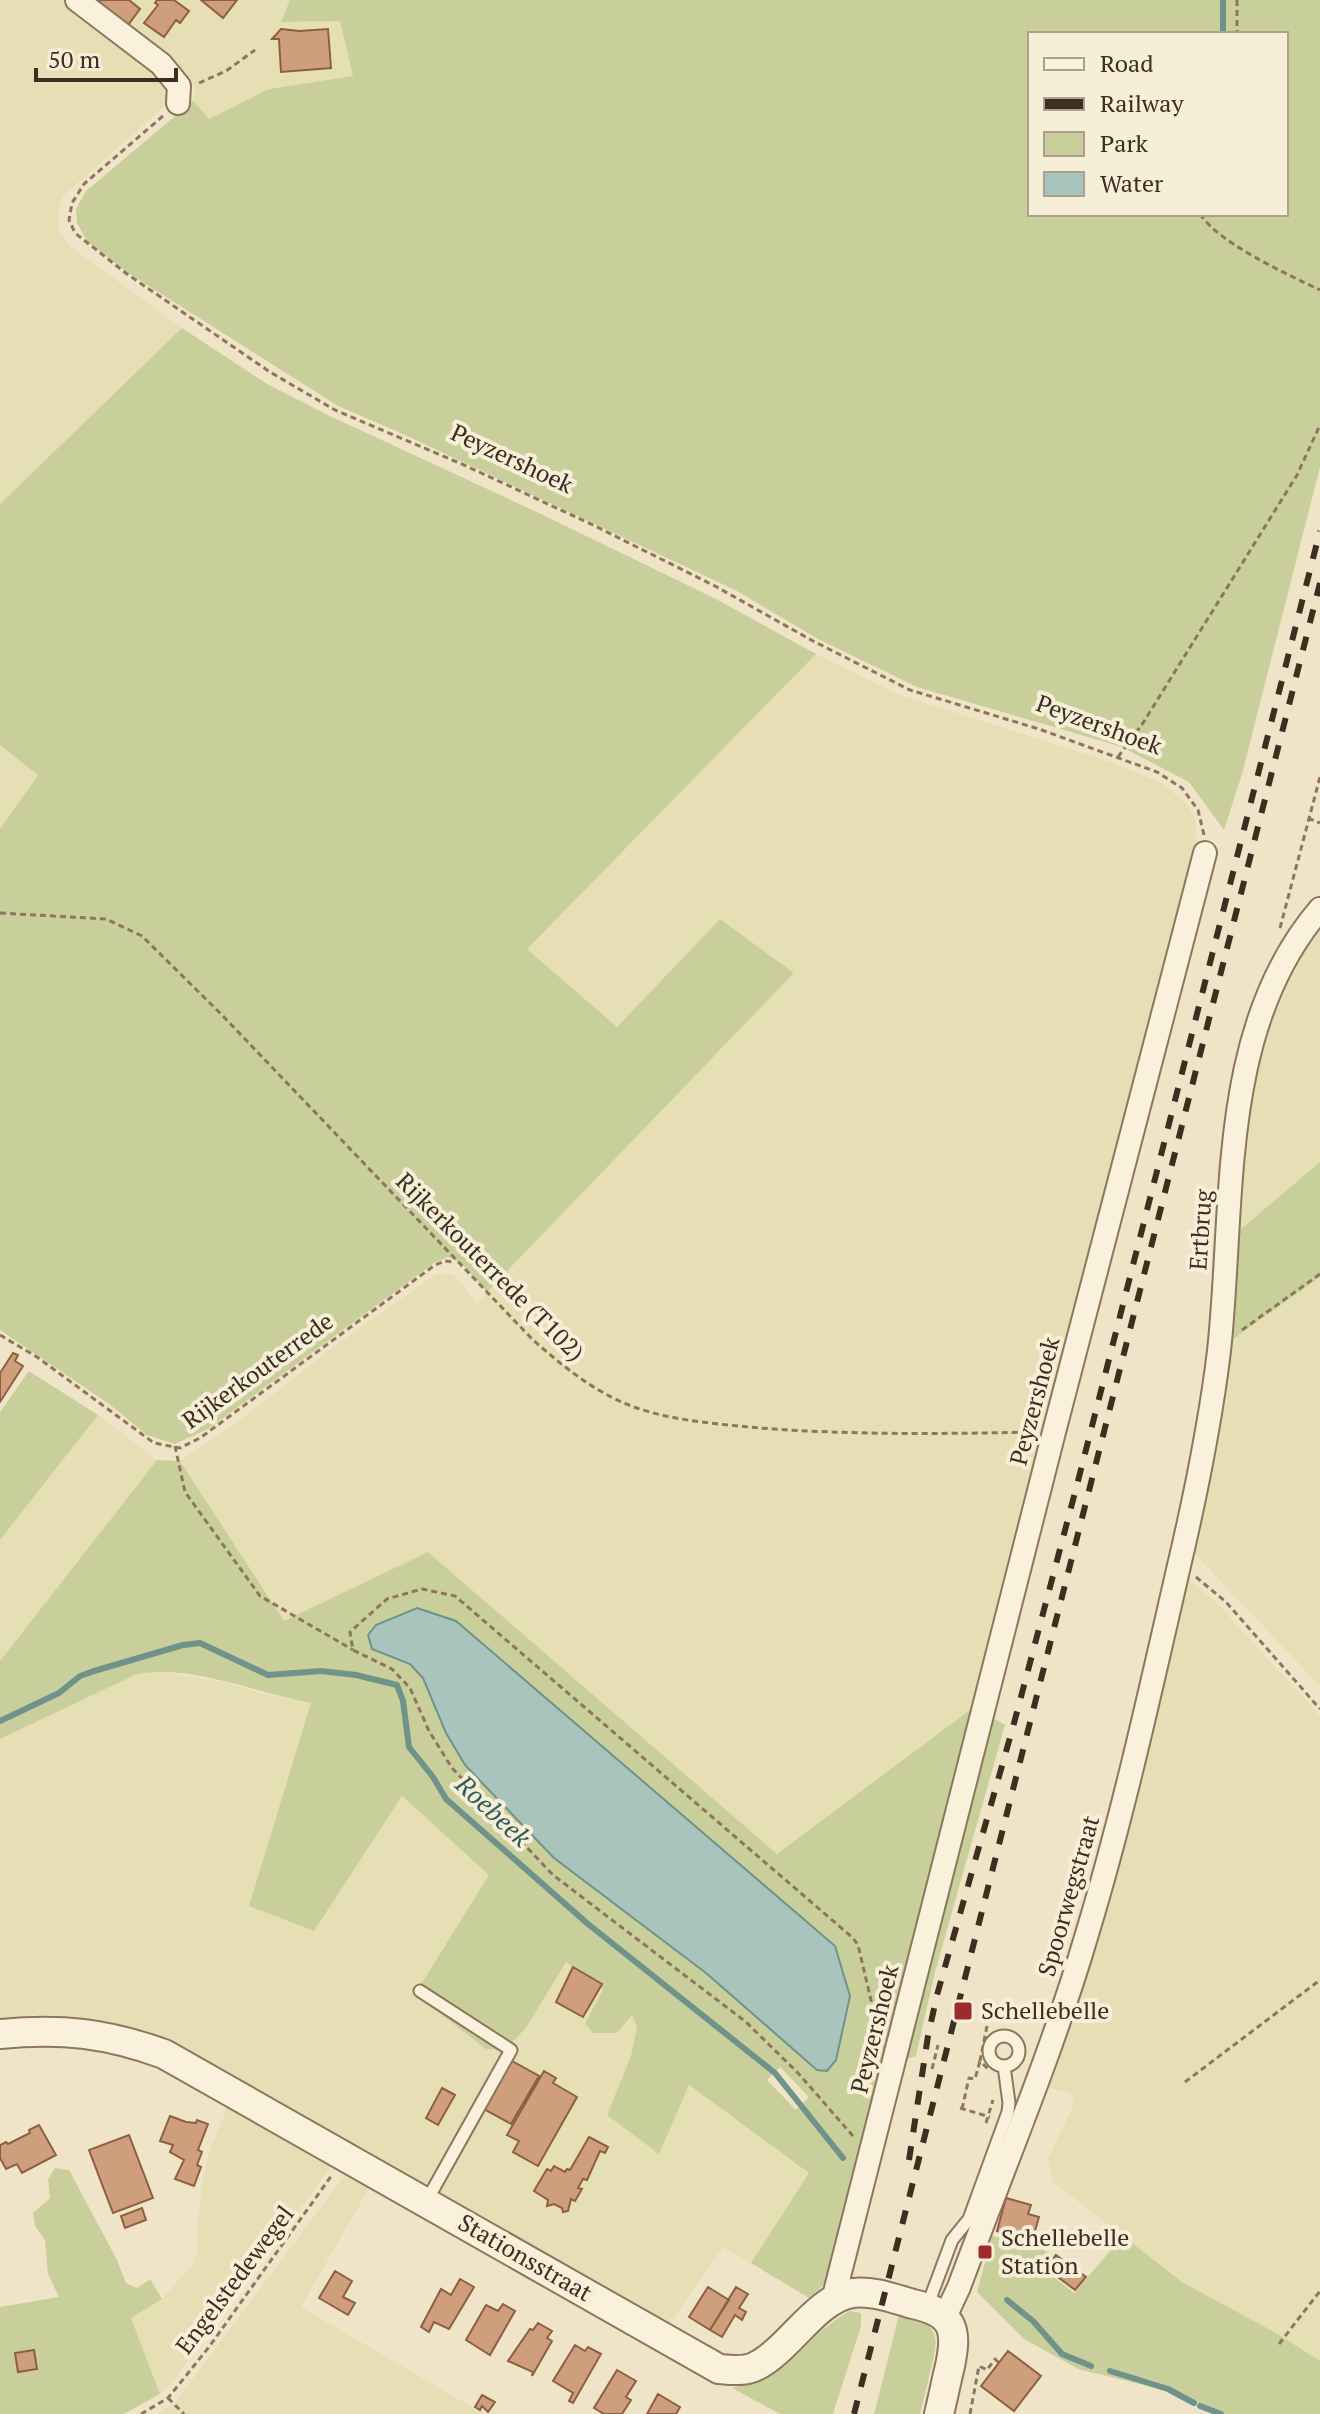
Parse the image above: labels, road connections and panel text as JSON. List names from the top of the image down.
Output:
{
  "streets": {
    "street": [
      "Peyzershoek",
      "Ertbrug",
      "Spoorwegstraat",
      "Stationsstraat"
    ],
    "path": ["Rijkerkouterrede (T102)", "Rijkerkouterrede", "Engelstedewegel"]
  },
  "crossings": [
    ["Peyzershoek", "Rijkerkouterrede (T102)"],
    ["Peyzershoek", "Stationsstraat"],
    ["Ertbrug", "Spoorwegstraat"],
    ["Rijkerkouterrede (T102)", "Rijkerkouterrede"],
    ["Stationsstraat", "Engelstedewegel"]
  ],
  "water": ["Roebeek"],
  "places": {
    "transit": ["Schellebelle", "Schellebelle Station"]
  },
  "legend": [
    "Road",
    "Railway",
    "Park",
    "Water"
  ],
  "scale_bar": "50 m"
}
